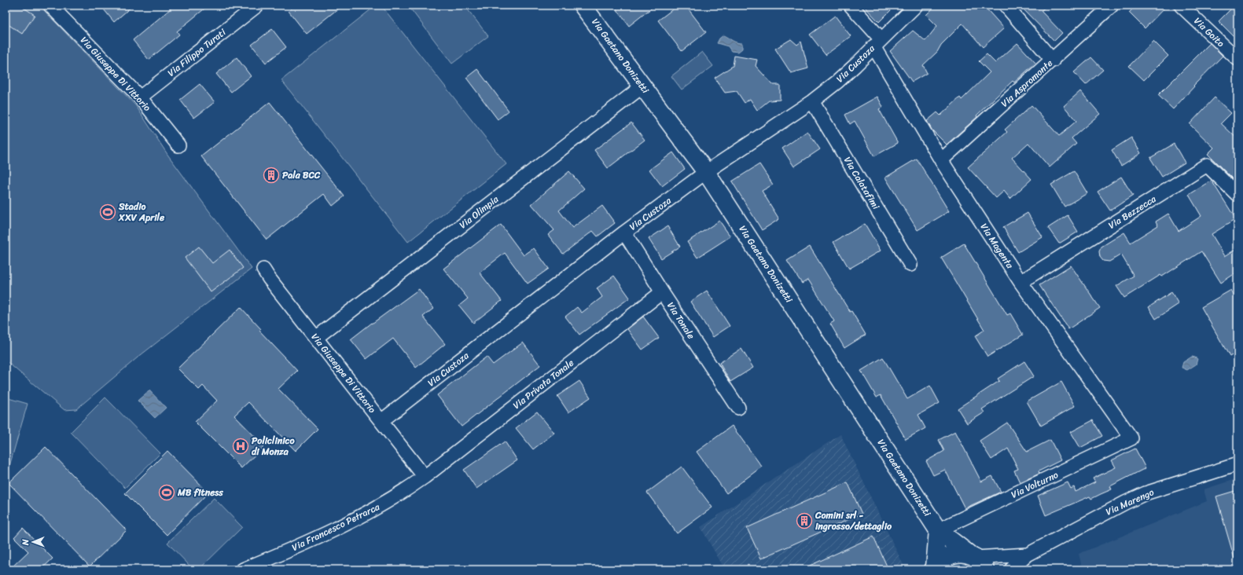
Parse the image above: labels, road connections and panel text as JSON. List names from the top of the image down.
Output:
{
  "streets": {
    "street": [
      "Via Goito",
      "Via Filippo Turati",
      "Via Gaetano Donizetti",
      "Via Custoza",
      "Via Giuseppe Di Vittorio",
      "Via Aspromonte",
      "Via Calatafimi",
      "Via Olimpia",
      "Via Bezzecca",
      "Via Magenta",
      "Via Tonale",
      "Via Privata Tonale",
      "Via Volturno",
      "Via Marengo",
      "Via Francesco Petrarca"
    ]
  },
  "crossings": [
    ["Via Filippo Turati", "Via Giuseppe Di Vittorio"],
    ["Via Gaetano Donizetti", "Via Custoza"],
    ["Via Gaetano Donizetti", "Via Olimpia"],
    ["Via Gaetano Donizetti", "Via Volturno"],
    ["Via Gaetano Donizetti", "Via Marengo"],
    ["Via Custoza", "Via Giuseppe Di Vittorio"],
    ["Via Custoza", "Via Calatafimi"],
    ["Via Custoza", "Via Magenta"],
    ["Via Custoza", "Via Tonale"],
    ["Via Giuseppe Di Vittorio", "Via Olimpia"],
    ["Via Giuseppe Di Vittorio", "Via Privata Tonale"],
    ["Via Giuseppe Di Vittorio", "Via Francesco Petrarca"],
    ["Via Aspromonte", "Via Magenta"],
    ["Via Bezzecca", "Via Magenta"],
    ["Via Magenta", "Via Volturno"],
    ["Via Tonale", "Via Privata Tonale"],
    ["Via Privata Tonale", "Via Francesco Petrarca"]
  ],
  "places": {
    "building": ["Pala BCC", "Comini srl - ingrosso/dettaglio"],
    "sports": ["Stadio XXV Aprile", "MB fitness"],
    "hospital": ["Policlinico di Monza"]
  },
  "north": "left"
}
